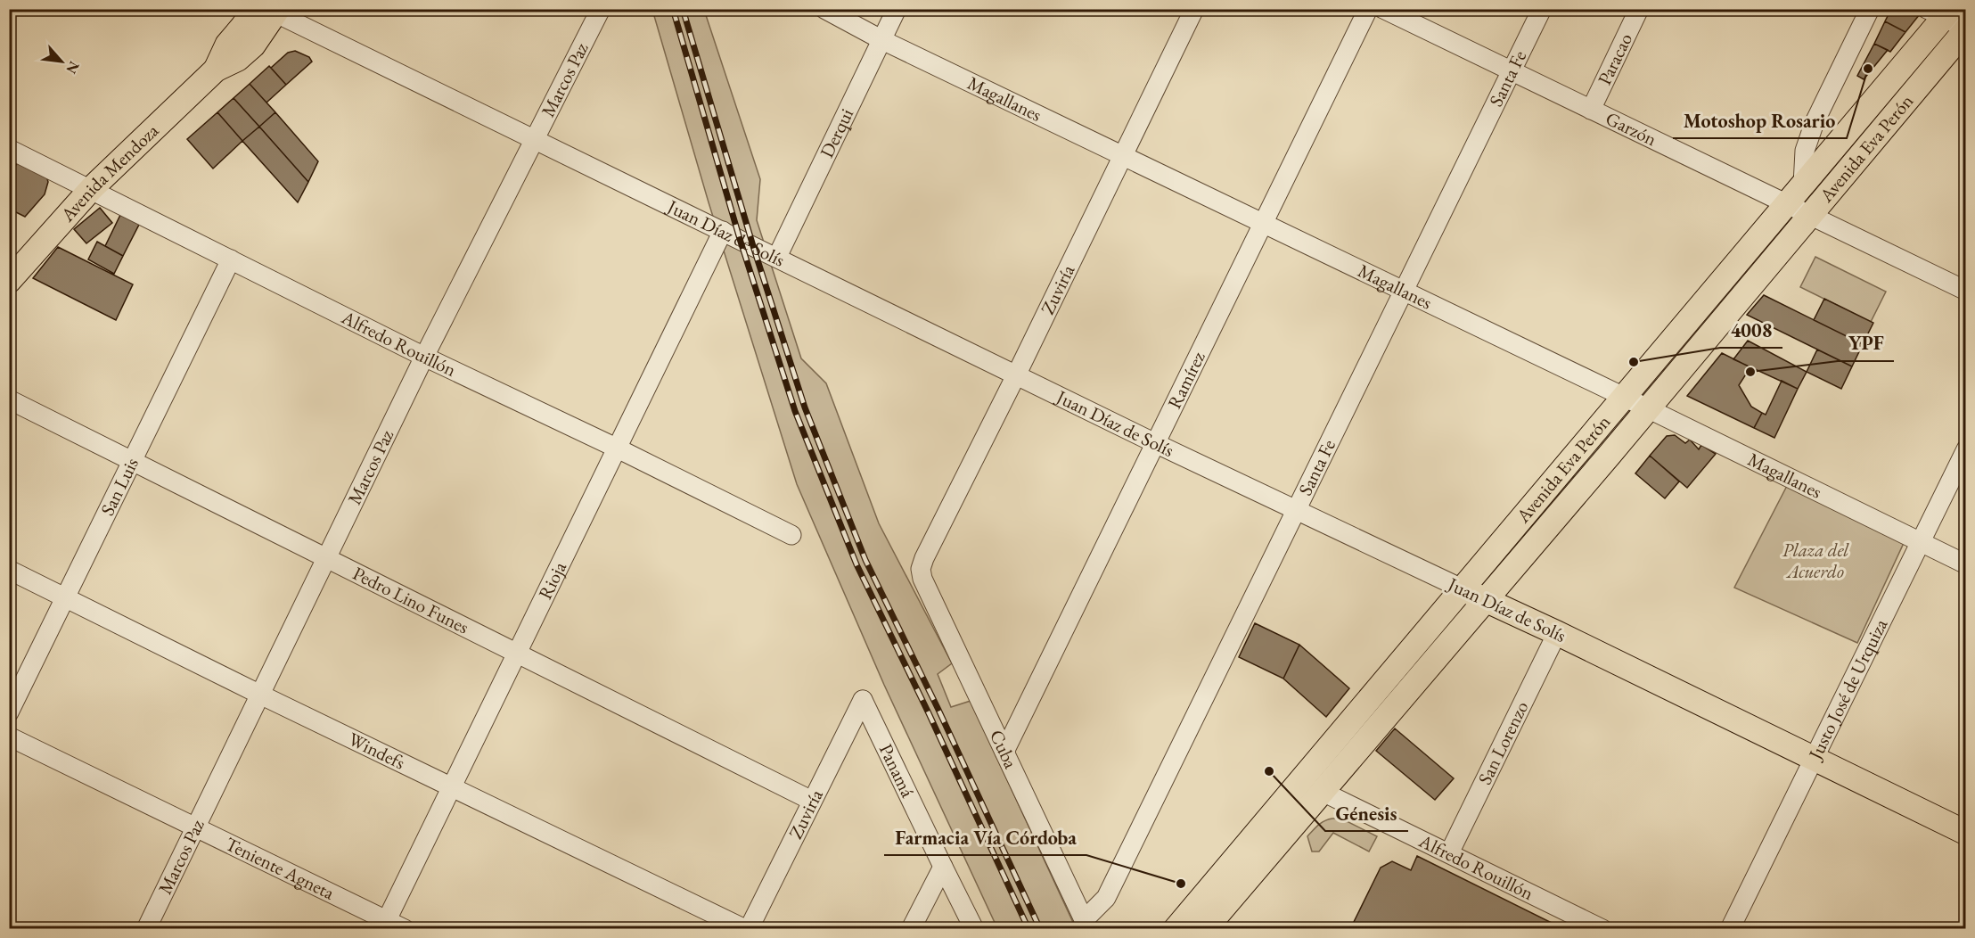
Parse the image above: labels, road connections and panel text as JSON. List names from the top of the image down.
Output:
{
  "streets": {
    "main road": ["Avenida Eva Perón", "Avenida Mendoza", "Juan Díaz de Solís"],
    "street": [
      "Paracao",
      "Santa Fe",
      "Marcos Paz",
      "Magallanes",
      "Garzón",
      "Derqui",
      "Zuviría",
      "Alfredo Rouillón",
      "Ramírez",
      "San Luis",
      "Rioja",
      "Pedro Lino Funes",
      "Justo José de Urquiza",
      "San Lorenzo",
      "Cuba",
      "Windefs",
      "Panamá",
      "Teniente Agneta"
    ]
  },
  "crossings": [
    ["Paracao", "Garzón"],
    ["Santa Fe", "Magallanes"],
    ["Santa Fe", "Garzón"],
    ["Santa Fe", "Juan Díaz de Solís"],
    ["Santa Fe", "Cuba"],
    ["Marcos Paz", "Juan Díaz de Solís"],
    ["Marcos Paz", "Alfredo Rouillón"],
    ["Marcos Paz", "Pedro Lino Funes"],
    ["Marcos Paz", "Windefs"],
    ["Marcos Paz", "Teniente Agneta"],
    ["Magallanes", "Derqui"],
    ["Magallanes", "Avenida Eva Perón"],
    ["Magallanes", "Zuviría"],
    ["Magallanes", "Ramírez"],
    ["Magallanes", "Justo José de Urquiza"],
    ["Garzón", "Avenida Eva Perón"],
    ["Derqui", "Juan Díaz de Solís"],
    ["Avenida Eva Perón", "Juan Díaz de Solís"],
    ["Avenida Eva Perón", "Alfredo Rouillón"],
    ["Avenida Mendoza", "Juan Díaz de Solís"],
    ["Avenida Mendoza", "Alfredo Rouillón"],
    ["Juan Díaz de Solís", "Zuviría"],
    ["Juan Díaz de Solís", "Ramírez"],
    ["Juan Díaz de Solís", "Rioja"],
    ["Juan Díaz de Solís", "Justo José de Urquiza"],
    ["Juan Díaz de Solís", "San Lorenzo"],
    ["Zuviría", "Pedro Lino Funes"],
    ["Zuviría", "Cuba"],
    ["Zuviría", "Windefs"],
    ["Zuviría", "Panamá"],
    ["Alfredo Rouillón", "San Luis"],
    ["Alfredo Rouillón", "Rioja"],
    ["Alfredo Rouillón", "San Lorenzo"],
    ["Ramírez", "Cuba"],
    ["San Luis", "Pedro Lino Funes"],
    ["San Luis", "Windefs"],
    ["Rioja", "Pedro Lino Funes"],
    ["Rioja", "Windefs"],
    ["Rioja", "Teniente Agneta"]
  ],
  "parks": ["Plaza del Acuerdo"],
  "places": [
    "Motoshop Rosario",
    "4008",
    "YPF",
    "Génesis",
    "Farmacia Vía Córdoba"
  ],
  "north": "bottom right"
}
